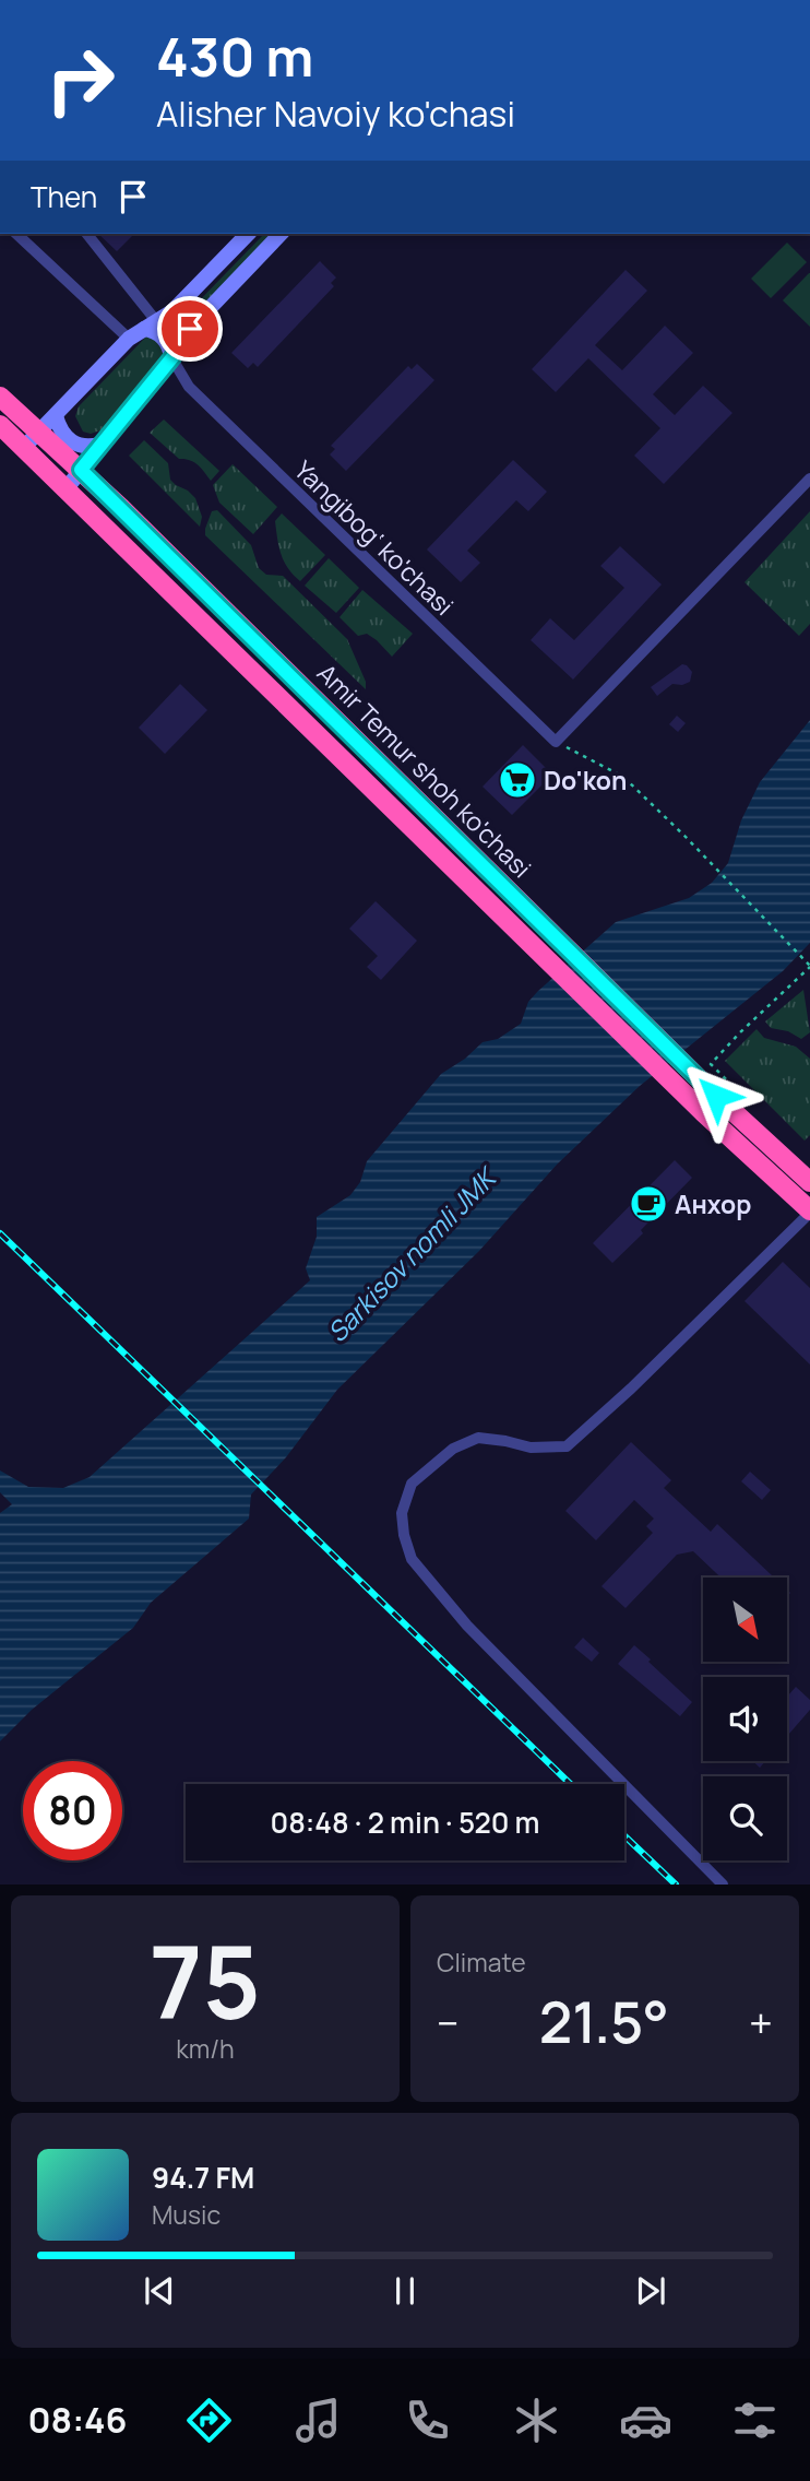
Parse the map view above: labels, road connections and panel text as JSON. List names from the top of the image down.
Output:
{
  "streets": {
    "highway": ["Amir Temur shoh ko'chasi"],
    "street": ["Yangibog‘ ko'chasi"]
  },
  "water": ["Sarkisov nomli JMK"],
  "places": {
    "supermarket": ["Do'kon"],
    "cafe": ["Анхор"]
  },
  "north": "bottom right",
  "page": {
    "turn": ["430 m", "Alisher Navoiy ko'chasi"],
    "then": "Then",
    "limit": "80",
    "trip": "08:48 · 2 min · 520 m",
    "tile": [
      ["75", "km/h"],
      "Climate"
    ],
    "heat": ["−", "21.5°", "+"],
    "song": ["94.7 FM", "Music"],
    "tabs": "08:46"
  }
}
